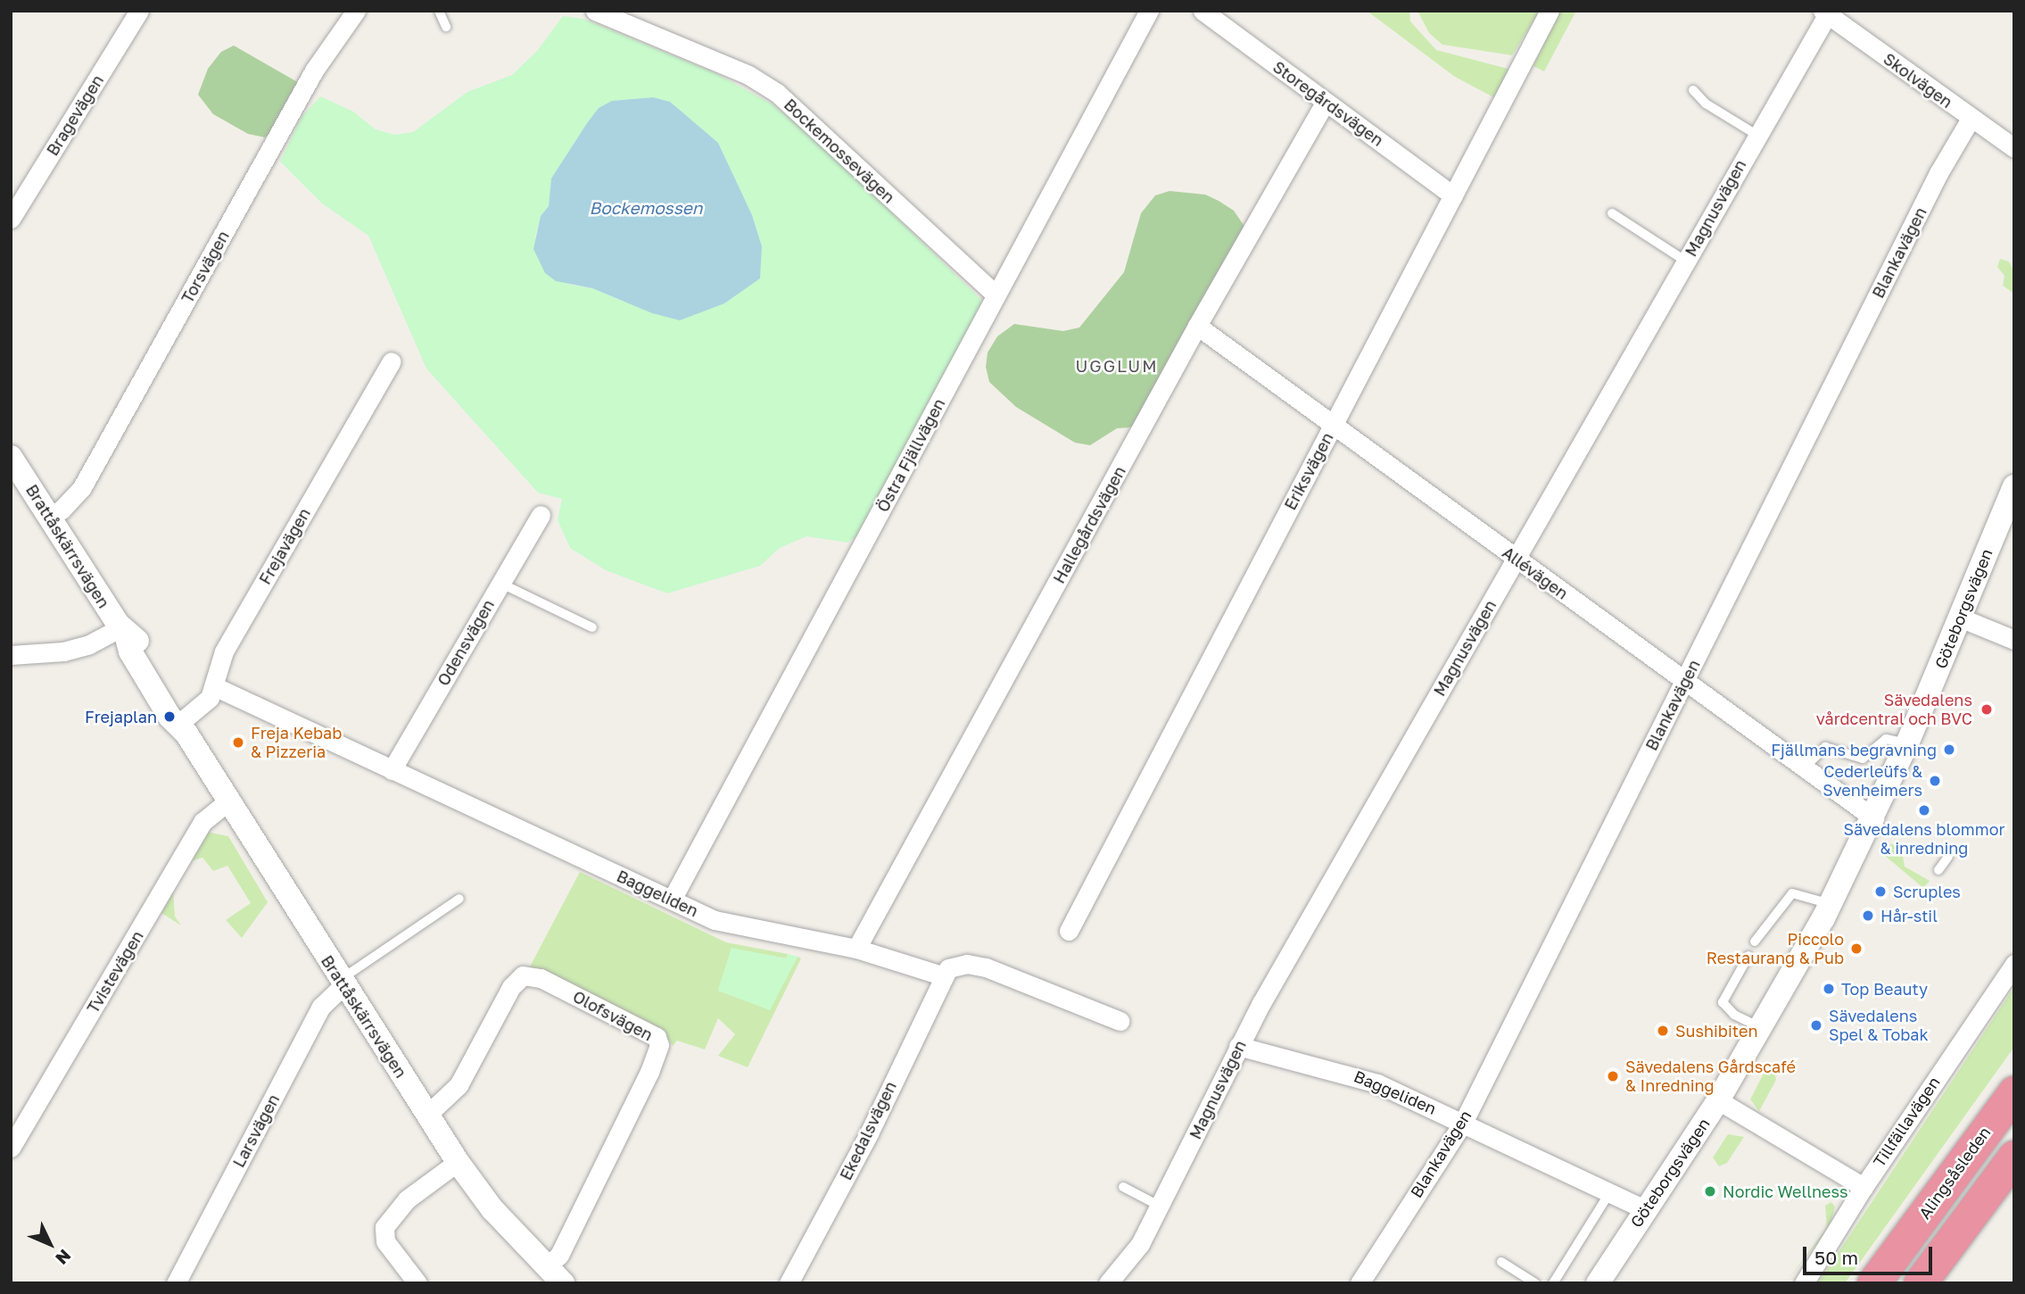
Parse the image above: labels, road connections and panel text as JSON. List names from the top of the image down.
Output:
{
  "streets": {
    "highway": ["Alingsåsleden"],
    "street": [
      "Skolvägen",
      "Storegårdsvägen",
      "Bragevägen",
      "Bockemossevägen",
      "Magnusvägen",
      "Blankavägen",
      "Torsvägen",
      "Östra Fjällvägen",
      "Eriksvägen",
      "Hallegårdsvägen",
      "Brattåskärrsvägen",
      "Frejavägen",
      "Allévägen",
      "Göteborgsvägen",
      "Odensvägen",
      "Baggeliden",
      "Tvistevägen",
      "Olofsvägen",
      "Tillfällavägen",
      "Larsvägen",
      "Ekedalsvägen"
    ]
  },
  "crossings": [
    ["Skolvägen", "Magnusvägen"],
    ["Skolvägen", "Blankavägen"],
    ["Storegårdsvägen", "Eriksvägen"],
    ["Storegårdsvägen", "Hallegårdsvägen"],
    ["Bockemossevägen", "Östra Fjällvägen"],
    ["Magnusvägen", "Allévägen"],
    ["Magnusvägen", "Baggeliden"],
    ["Blankavägen", "Allévägen"],
    ["Blankavägen", "Baggeliden"],
    ["Torsvägen", "Brattåskärrsvägen"],
    ["Östra Fjällvägen", "Baggeliden"],
    ["Eriksvägen", "Allévägen"],
    ["Hallegårdsvägen", "Allévägen"],
    ["Hallegårdsvägen", "Baggeliden"],
    ["Brattåskärrsvägen", "Frejavägen"],
    ["Brattåskärrsvägen", "Tvistevägen"],
    ["Brattåskärrsvägen", "Olofsvägen"],
    ["Brattåskärrsvägen", "Larsvägen"],
    ["Frejavägen", "Baggeliden"],
    ["Allévägen", "Göteborgsvägen"],
    ["Göteborgsvägen", "Baggeliden"],
    ["Odensvägen", "Baggeliden"],
    ["Baggeliden", "Ekedalsvägen"]
  ],
  "districts": ["UGGLUM"],
  "water": ["Bockemossen"],
  "places": [
    "Sävedalens vårdcentral och BVC",
    "Frejaplan",
    "Freja Kebab & Pizzeria",
    "Fjällmans begravning",
    "Cederleüfs & Svenheimers",
    "Sävedalens blommor & inredning",
    "Scruples",
    "Hår-stil",
    "Piccolo Restaurang & Pub",
    "Top Beauty",
    "Sävedalens Spel & Tobak",
    "Sushibiten",
    "Sävedalens Gårdscafé & Inredning",
    "Nordic Wellness"
  ],
  "scale_bar": "50 m",
  "north": "bottom right"
}
